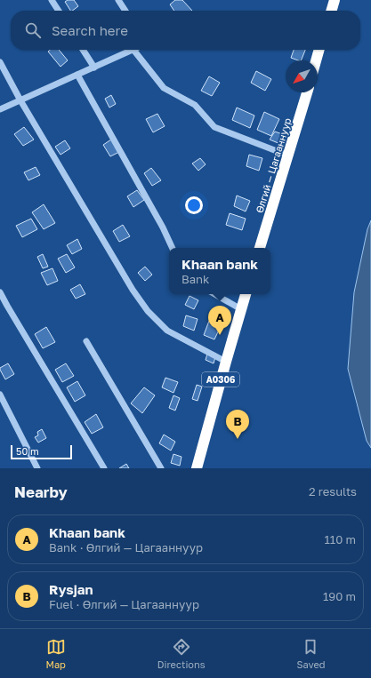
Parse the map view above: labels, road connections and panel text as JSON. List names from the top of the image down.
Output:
{
  "streets": {
    "highway": ["Өлгий — Цагааннуур", "A0306"]
  },
  "scale_bar": "50 m",
  "north": "bottom left",
  "page": {
    "search": "Search here",
    "popup": ["Khaan bank", "Bank"],
    "pins": ["A", "B"],
    "scale": "50 m",
    "heading": ["Nearby", "2 results"],
    "list": [
      {
        "mark": "A",
        "name": "Khaan bank",
        "note": "Bank · Өлгий — Цагааннуур",
        "value": "110 m"
      },
      {
        "mark": "B",
        "name": "Rysjan",
        "note": "Fuel · Өлгий — Цагааннуур",
        "value": "190 m"
      }
    ],
    "nav": ["Map", "Directions", "Saved"]
  }
}
